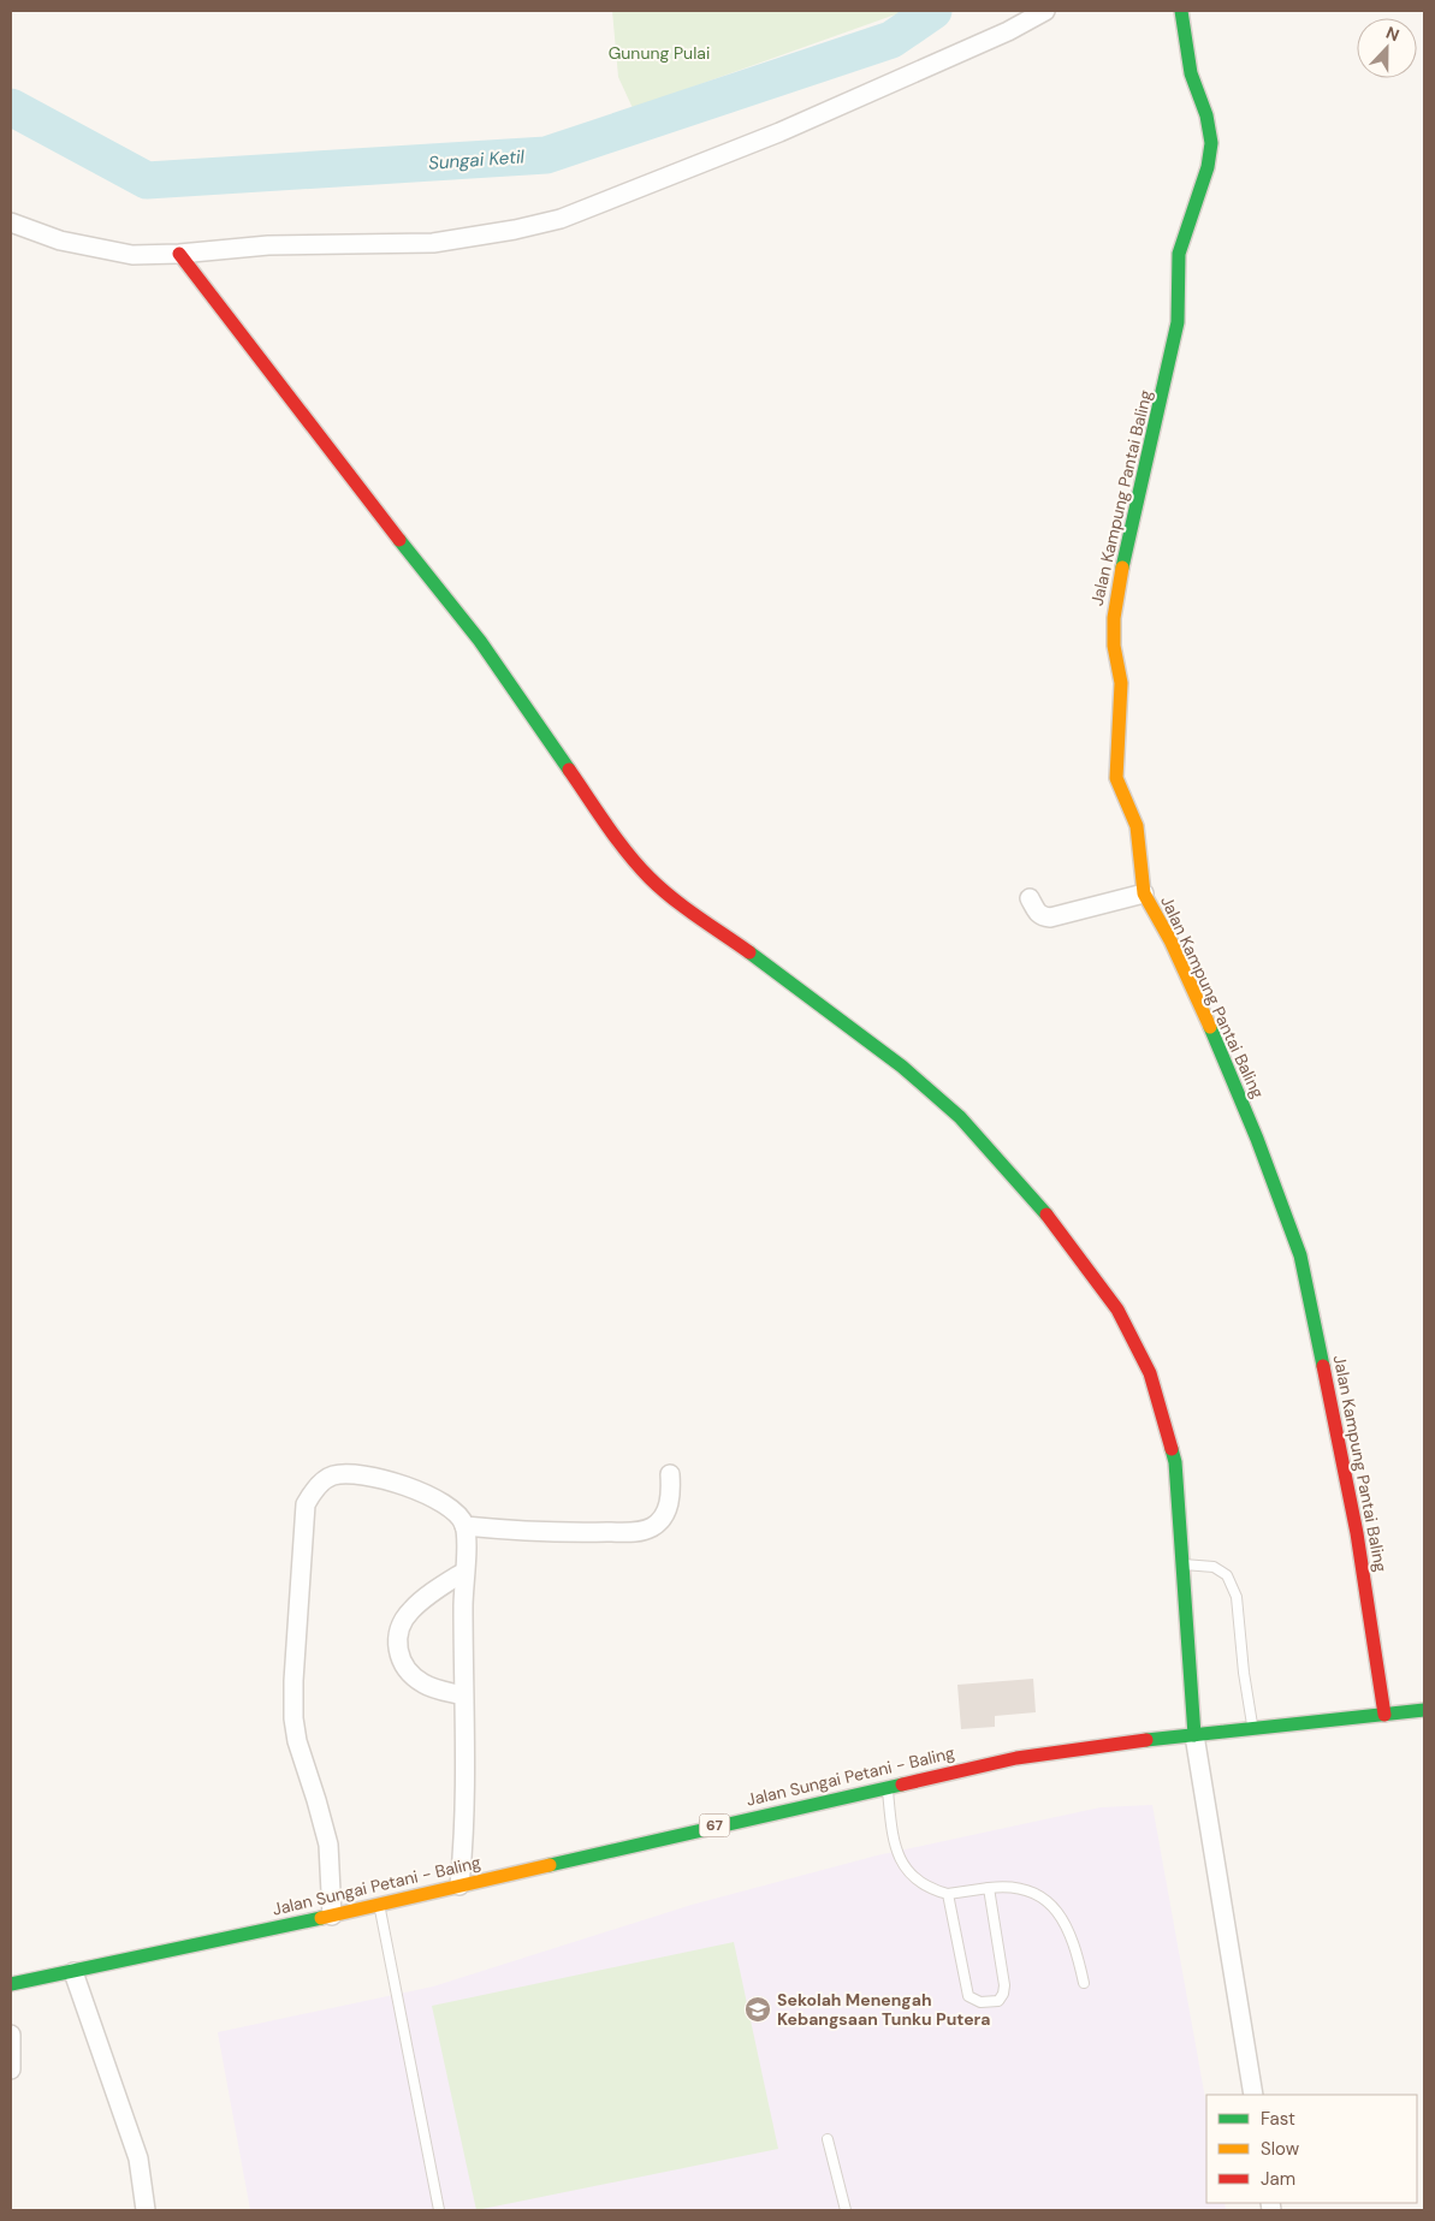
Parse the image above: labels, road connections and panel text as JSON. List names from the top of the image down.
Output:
{
  "streets": {
    "street": ["Jalan Kampung Pantai Baling", "Jalan Sungai Petani - Baling", "67"]
  },
  "crossings": [
    ["Jalan Kampung Pantai Baling", "Jalan Sungai Petani - Baling"]
  ],
  "water": ["Sungai Ketil"],
  "parks": ["Gunung Pulai"],
  "places": {
    "school or university": ["Sekolah Menengah Kebangsaan Tunku Putera"]
  },
  "legend": ["Fast", "Slow", "Jam"],
  "north": "top"
}
